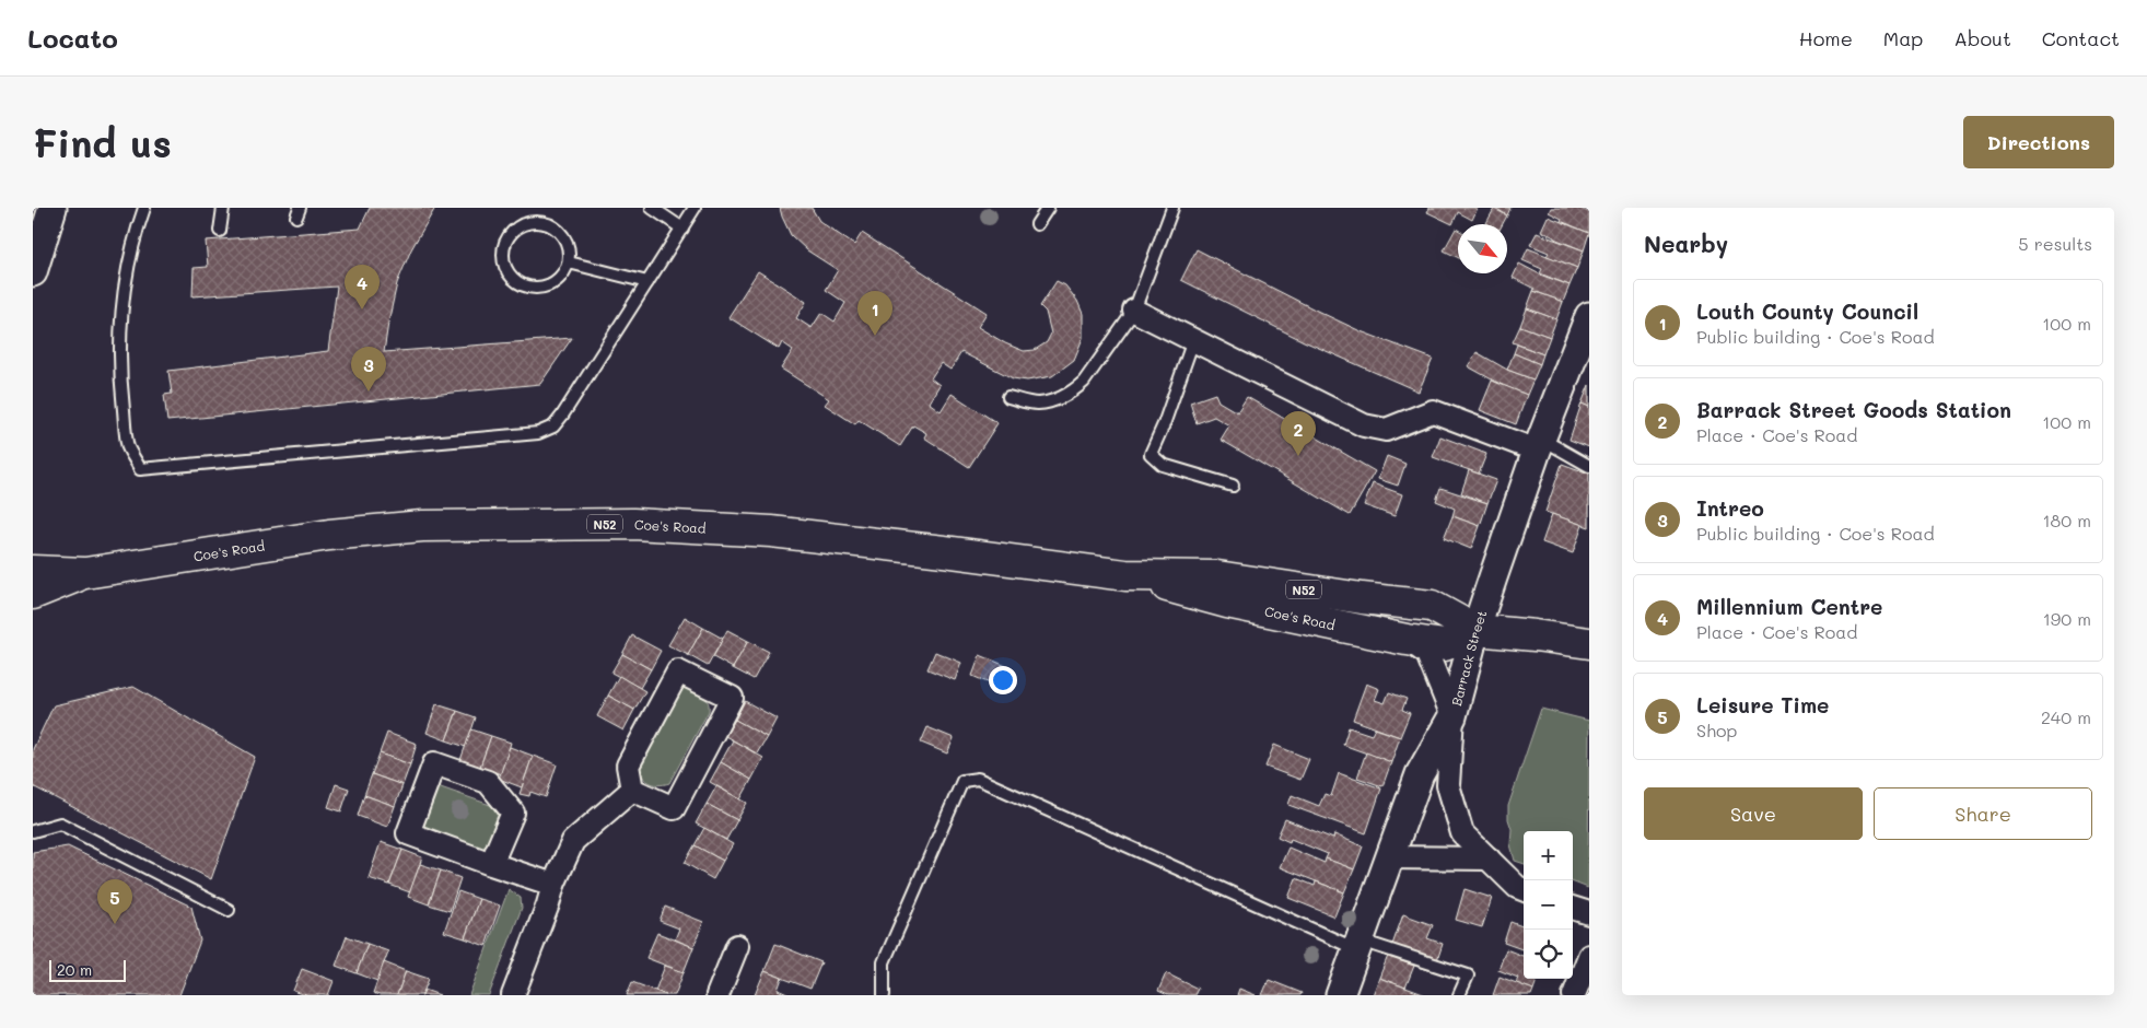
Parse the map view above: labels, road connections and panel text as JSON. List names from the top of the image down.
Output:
{
  "streets": {
    "main road": ["N52", "Coe's Road"],
    "street": ["Barrack Street"]
  },
  "crossings": [
    ["Coe's Road", "Barrack Street"]
  ],
  "scale_bar": "20 m",
  "north": "bottom right",
  "page": {
    "header": "Locato",
    "nav": [
      "Home",
      "Map",
      "About",
      "Contact"
    ],
    "buttons": [
      "Directions",
      ["Save", "Share"]
    ],
    "title": "Find us",
    "heading": ["Nearby", "5 results"],
    "pins": [
      "4",
      "1",
      "3",
      "2",
      "5"
    ],
    "list": [
      {
        "mark": "1",
        "name": "Louth County Council",
        "note": "Public building · Coe's Road",
        "value": "100 m"
      },
      {
        "mark": "2",
        "name": "Barrack Street Goods Station",
        "note": "Place · Coe's Road",
        "value": "100 m"
      },
      {
        "mark": "3",
        "name": "Intreo",
        "note": "Public building · Coe's Road",
        "value": "180 m"
      },
      {
        "mark": "4",
        "name": "Millennium Centre",
        "note": "Place · Coe's Road",
        "value": "190 m"
      },
      {
        "mark": "5",
        "name": "Leisure Time",
        "note": "Shop",
        "value": "240 m"
      }
    ],
    "map_buttons": ["+", "−"],
    "scale": "20 m"
  }
}
